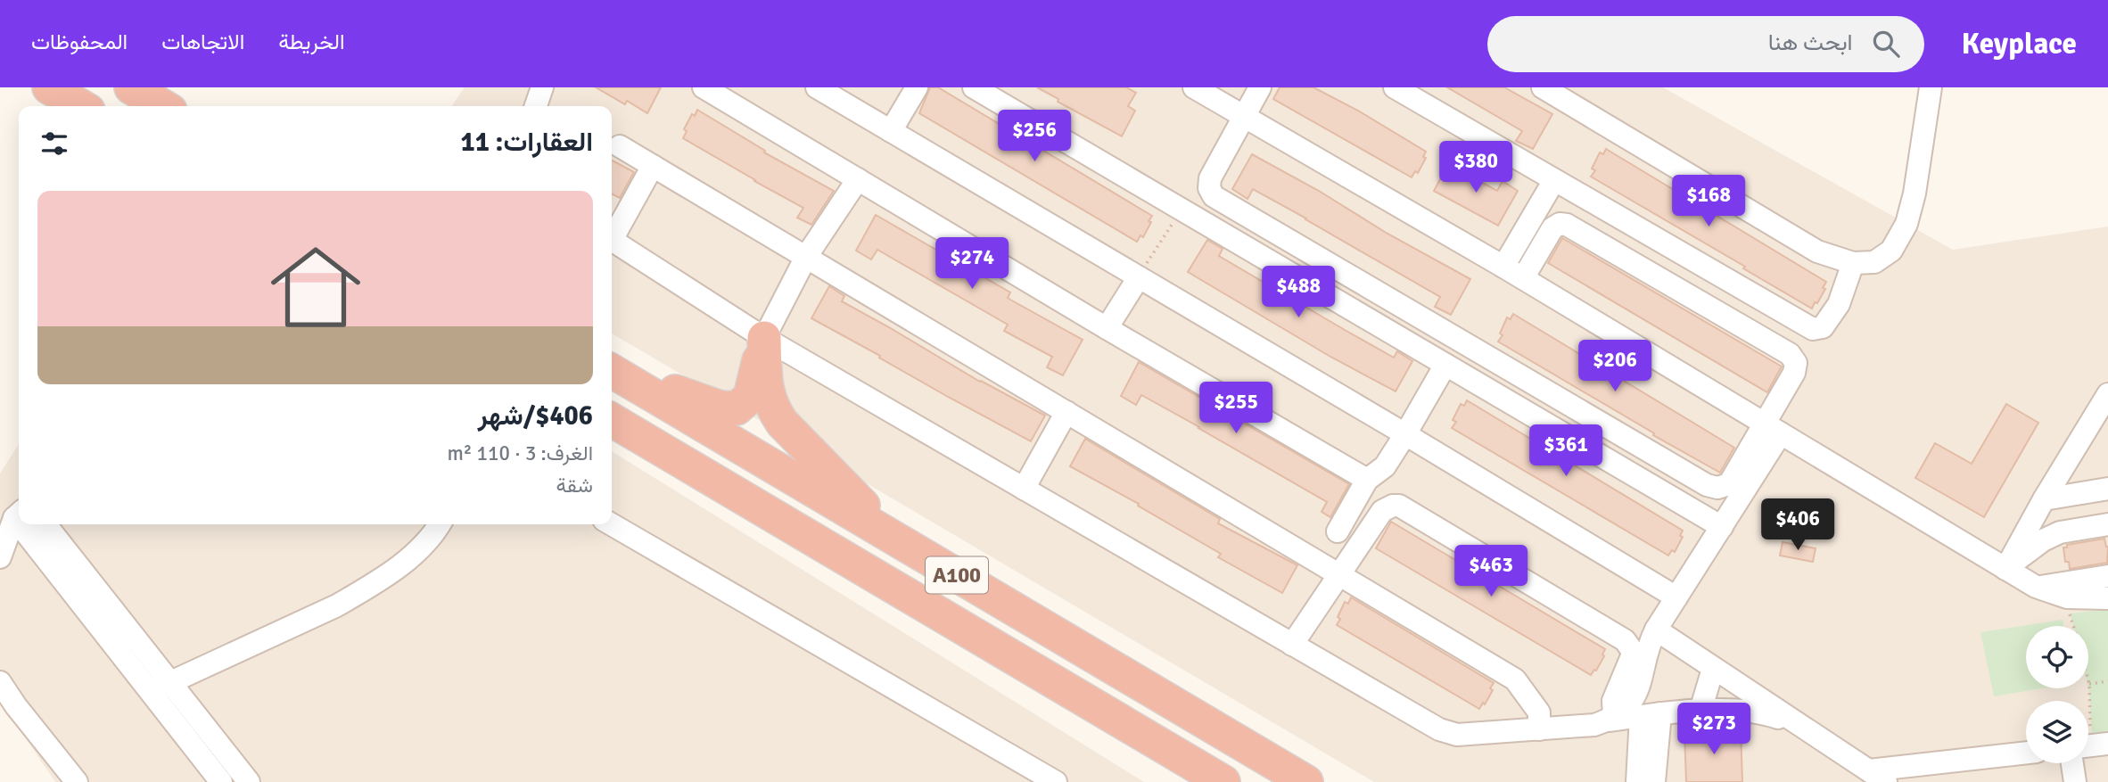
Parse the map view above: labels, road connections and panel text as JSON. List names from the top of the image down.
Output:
{
  "streets": {
    "highway": ["A100"]
  },
  "page": {
    "header": "Keyplace",
    "search": "ابحث هنا",
    "nav": ["الخريطة", "الاتجاهات", "المحفوظات"],
    "heading": "العقارات: 11",
    "price": [
      "$256",
      "$380",
      "$168",
      "$274",
      "$488",
      "$206",
      "$255",
      "$361",
      "$406",
      "$463",
      "$273"
    ],
    "list": [
      {
        "name": "$406/شهر",
        "note": "الغرف: 3 · 110 m² · شقة"
      }
    ]
  }
}
